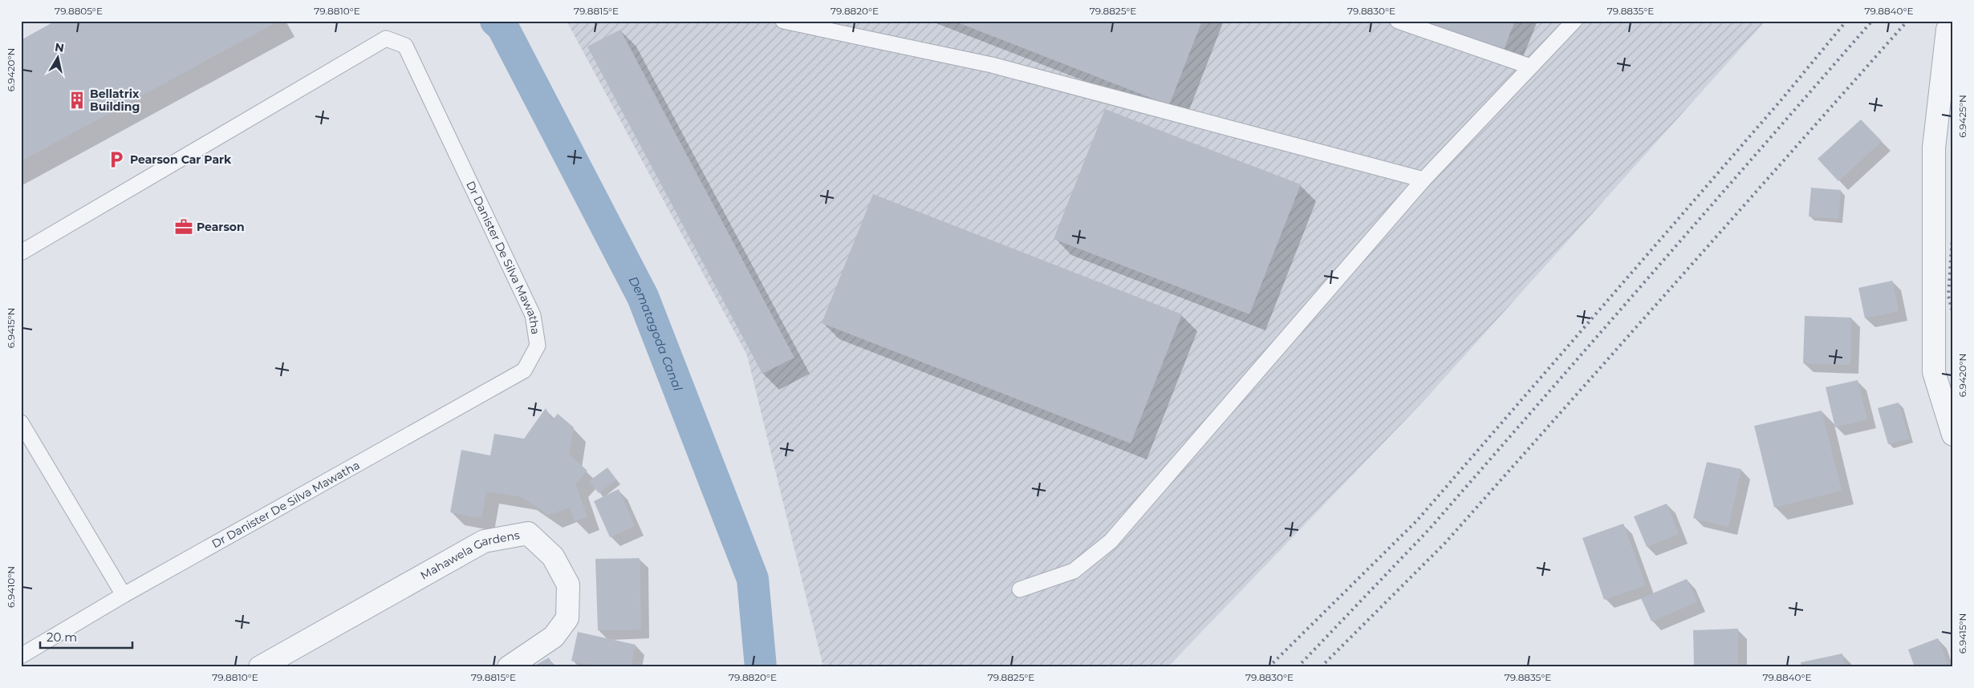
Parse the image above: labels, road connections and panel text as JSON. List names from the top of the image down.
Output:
{
  "streets": {
    "street": ["Mahawela Gardens"],
    "lane": ["Dr Danister De Silva Mawatha"]
  },
  "water": ["Dematagoda Canal"],
  "places": {
    "building": ["Bellatrix Building"],
    "parking": ["Pearson Car Park"],
    "office": ["Pearson"]
  },
  "scale_bar": "20 m",
  "north": "top",
  "coordinates": [
    "79.8805°E",
    "79.8810°E",
    "79.8815°E",
    "79.8820°E",
    "79.8825°E",
    "79.8830°E",
    "79.8835°E",
    "79.8840°E",
    "6.9420°N",
    "6.9425°N",
    "6.9415°N",
    "6.9410°N"
  ]
}
